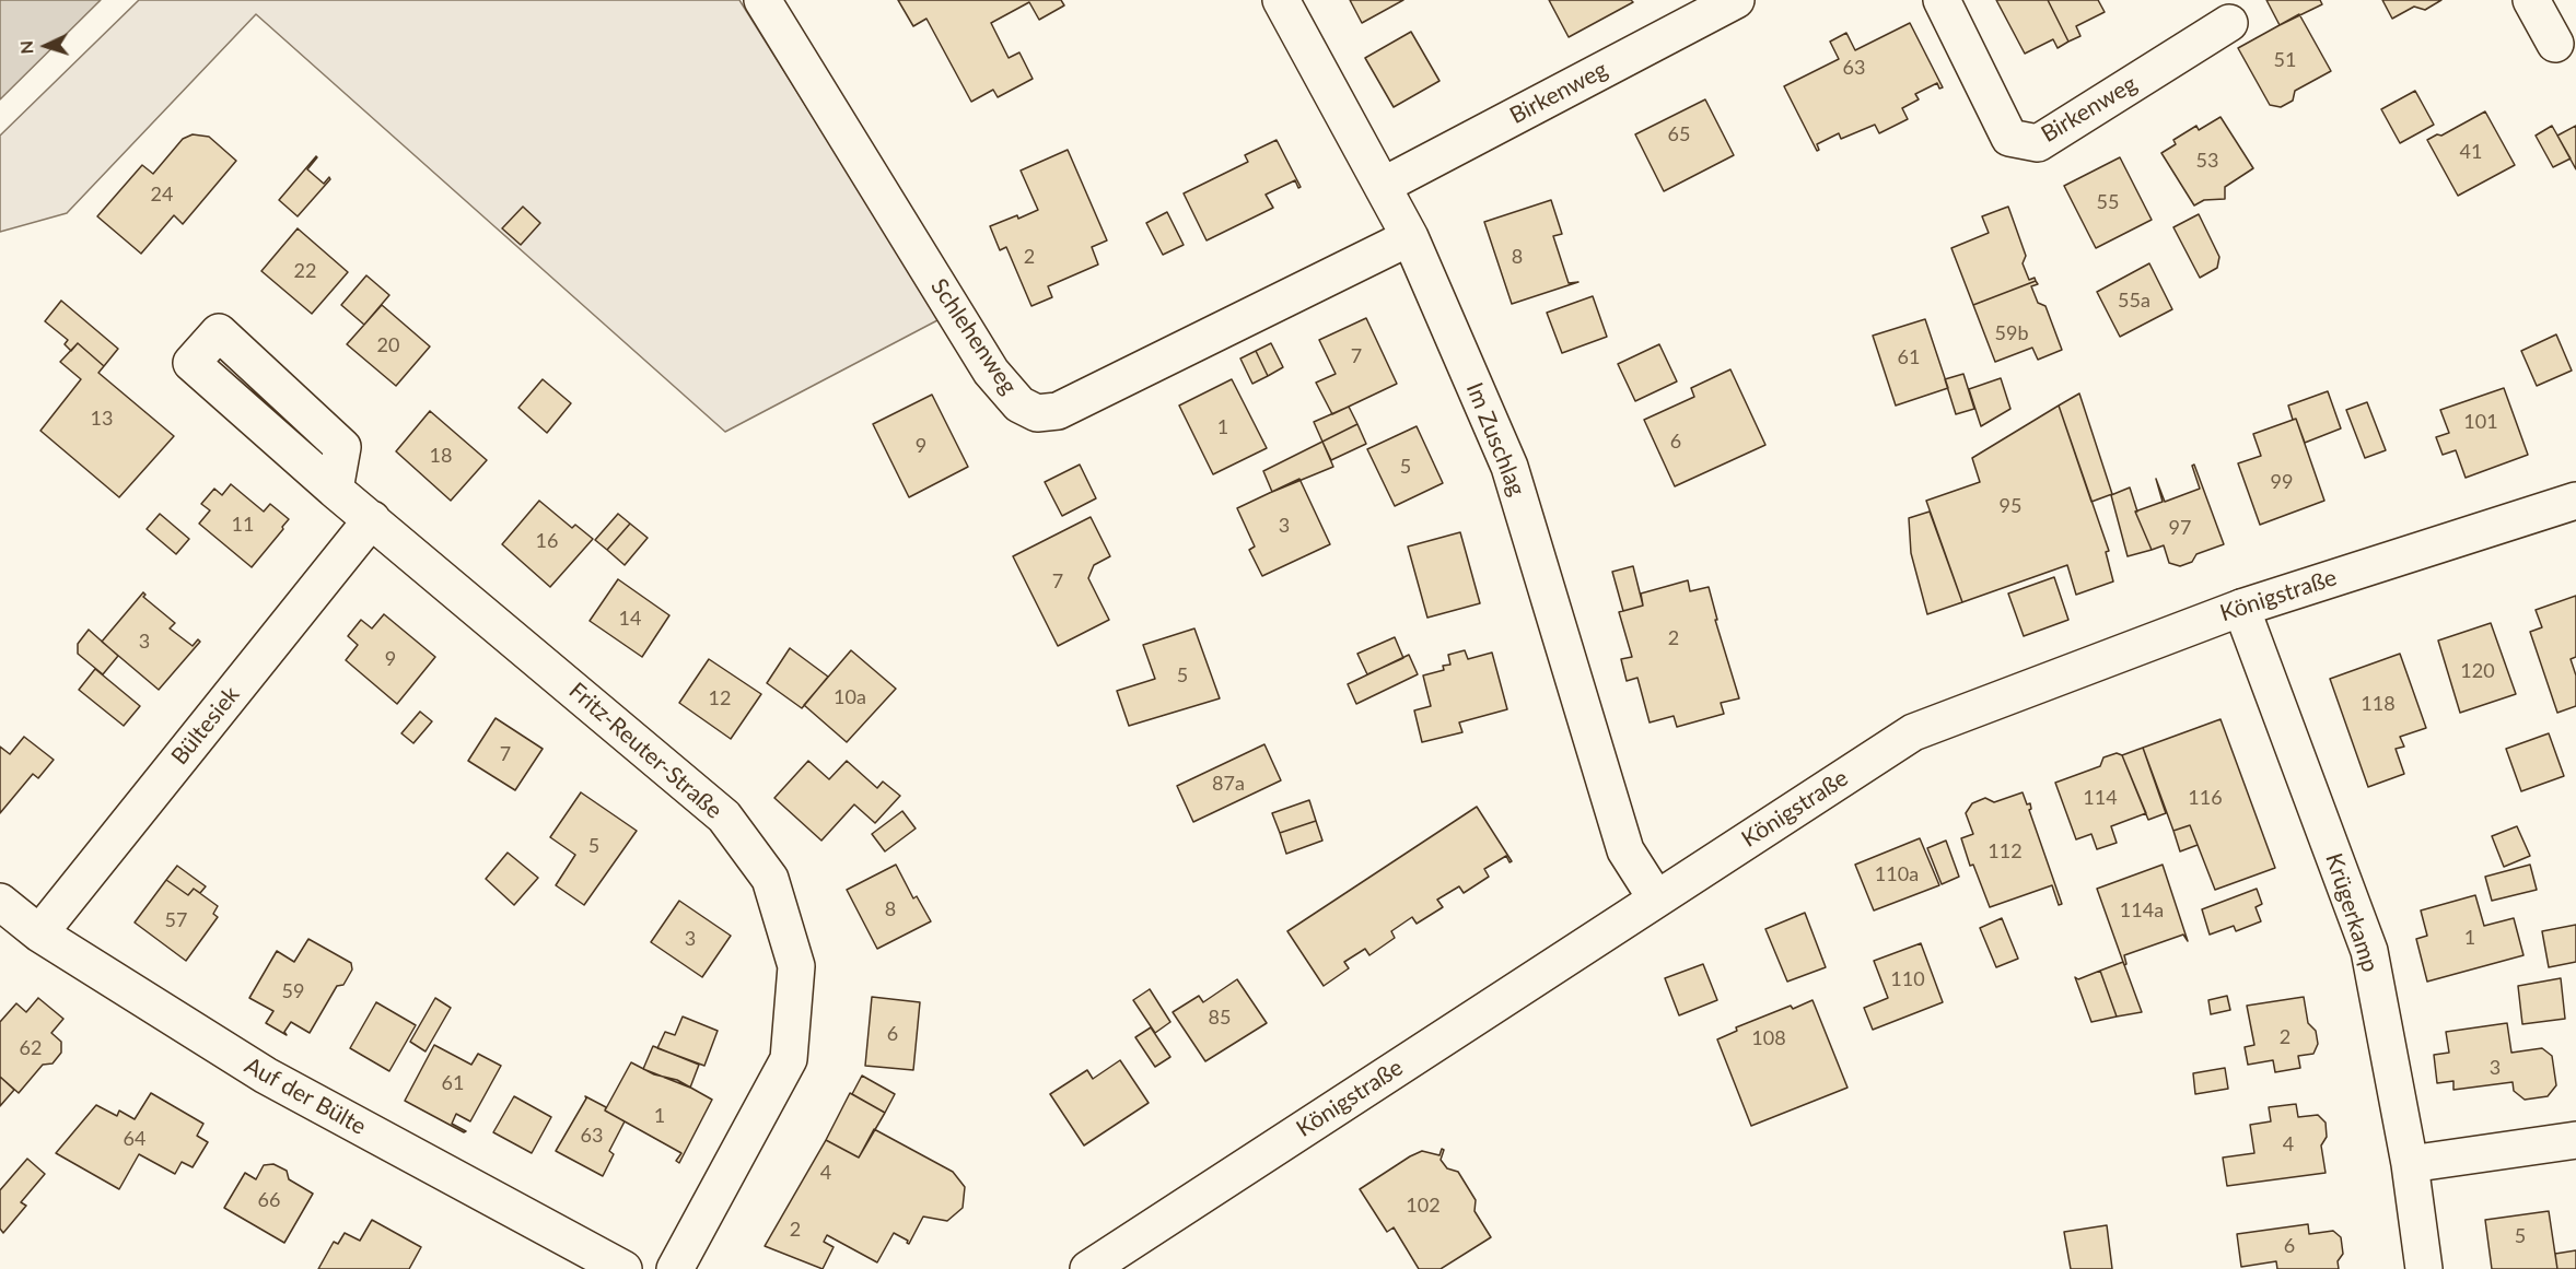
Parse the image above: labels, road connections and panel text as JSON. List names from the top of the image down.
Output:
{
  "streets": {
    "street": [
      "Birkenweg",
      "Schlehenweg",
      "Im Zuschlag",
      "Königstraße",
      "Bültesiek",
      "Fritz-Reuter-Straße",
      "Krügerkamp",
      "Auf der Bülte"
    ]
  },
  "crossings": [
    ["Birkenweg", "Im Zuschlag"],
    ["Schlehenweg", "Im Zuschlag"],
    ["Im Zuschlag", "Königstraße"],
    ["Königstraße", "Krügerkamp"],
    ["Bültesiek", "Fritz-Reuter-Straße"],
    ["Bültesiek", "Auf der Bülte"]
  ],
  "house_numbers": [
    "51",
    "63",
    "65",
    "41",
    "53",
    "24",
    "55",
    "2",
    "8",
    "22",
    "55a",
    "59b",
    "20",
    "7",
    "61",
    "13",
    "101",
    "1",
    "6",
    "9",
    "18",
    "5",
    "99",
    "95",
    "11",
    "3",
    "97",
    "16",
    "7",
    "14",
    "2",
    "3",
    "9",
    "120",
    "5",
    "10a",
    "12",
    "118",
    "7",
    "87a",
    "114",
    "116",
    "5",
    "112",
    "110a",
    "8",
    "114a",
    "57",
    "1",
    "3",
    "110",
    "59",
    "85",
    "6",
    "2",
    "108",
    "62",
    "3",
    "61",
    "1",
    "63",
    "64",
    "4",
    "4",
    "66",
    "102",
    "2",
    "5",
    "6"
  ],
  "north": "left"
}
